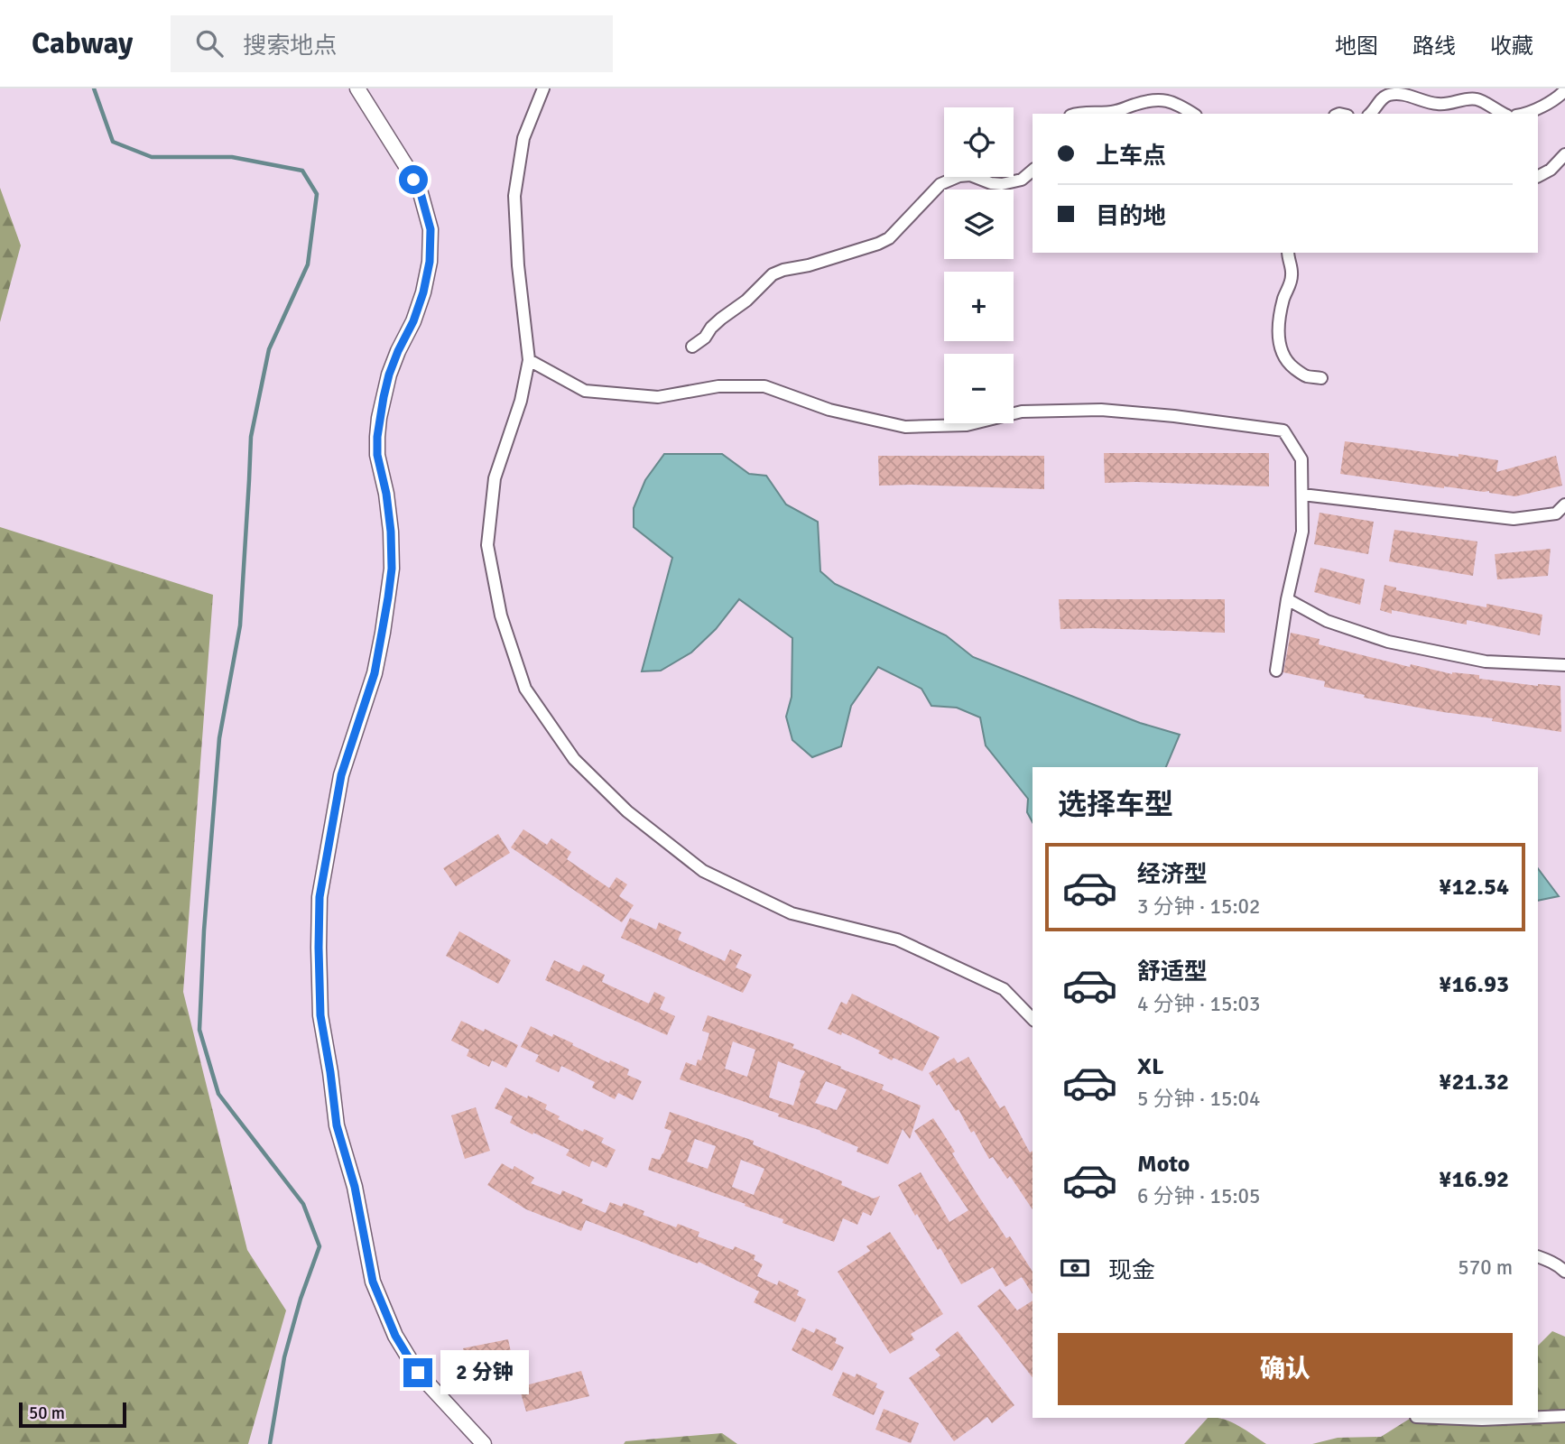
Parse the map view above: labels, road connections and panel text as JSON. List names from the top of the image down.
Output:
{
  "scale_bar": "50 m",
  "page": {
    "header": "Cabway",
    "search": "搜索地点",
    "nav": ["地图", "路线", "收藏"],
    "map_buttons": ["+", "−"],
    "banner": ["上车点", "目的地"],
    "heading": "选择车型",
    "list": [
      {
        "name": "经济型",
        "note": "3 分钟 · 15:02",
        "value": "¥12.54"
      },
      {
        "name": "舒适型",
        "note": "4 分钟 · 15:03",
        "value": "¥16.93"
      },
      {
        "name": "XL",
        "note": "5 分钟 · 15:04",
        "value": "¥21.32"
      },
      {
        "name": "Moto",
        "note": "6 分钟 · 15:05",
        "value": "¥16.92"
      }
    ],
    "pay": ["现金", "570 m"],
    "buttons": "确认",
    "bubble": "2 分钟",
    "scale": "50 m"
  }
}
